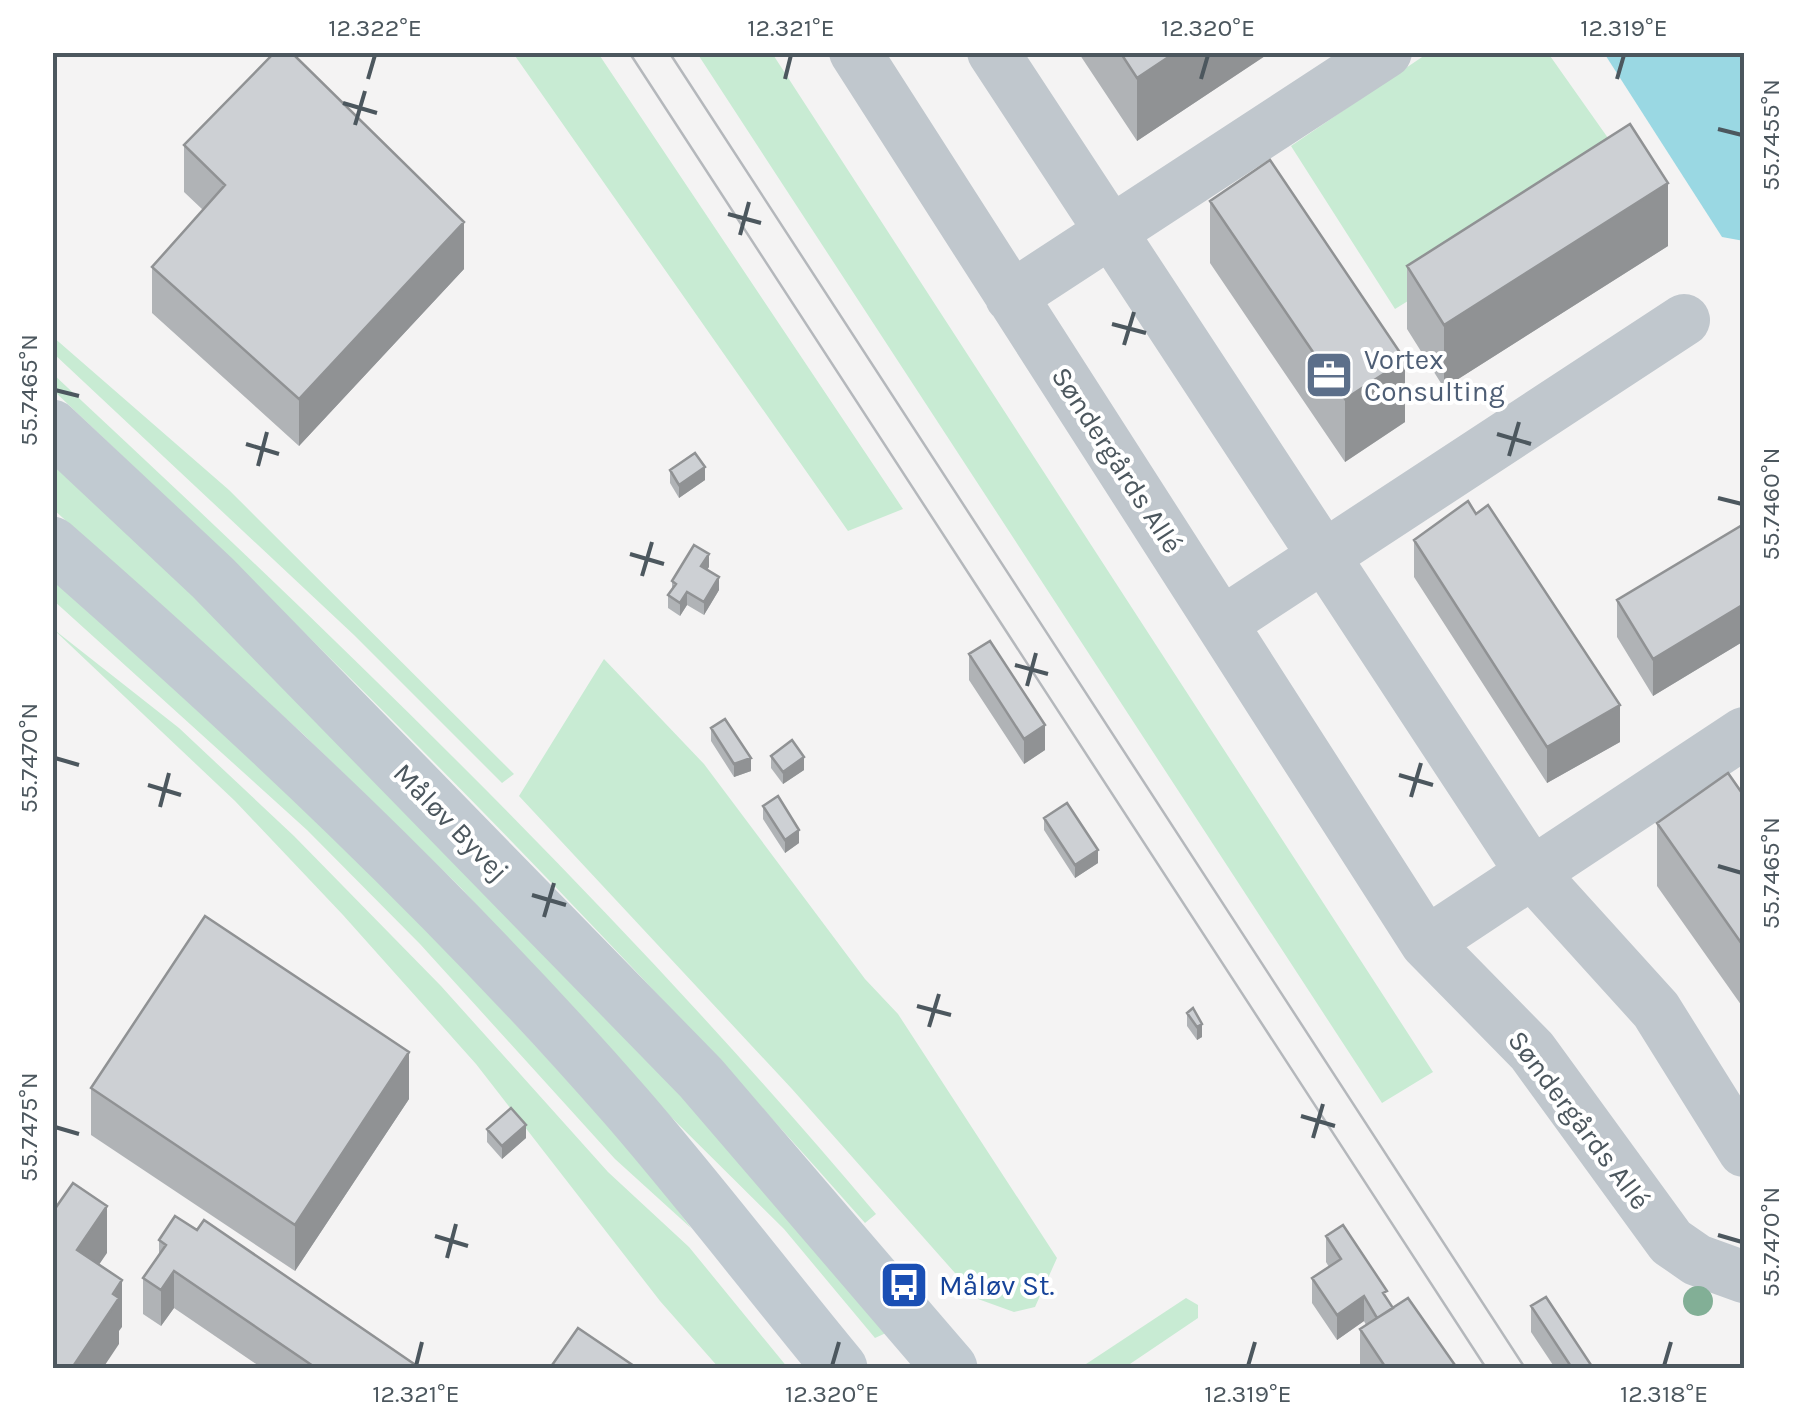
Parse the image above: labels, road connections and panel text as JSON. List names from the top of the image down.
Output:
{
  "streets": {
    "main road": ["Måløv Byvej"],
    "street": ["Søndergårds Allé"]
  },
  "places": {
    "office": ["Vortex Consulting"],
    "bus stop": ["Måløv St."]
  },
  "coordinates": [
    "12.322°E",
    "12.321°E",
    "12.320°E",
    "12.319°E",
    "55.7455°N",
    "55.7465°N",
    "55.7460°N",
    "55.7470°N",
    "55.7475°N",
    "12.318°E"
  ]
}
